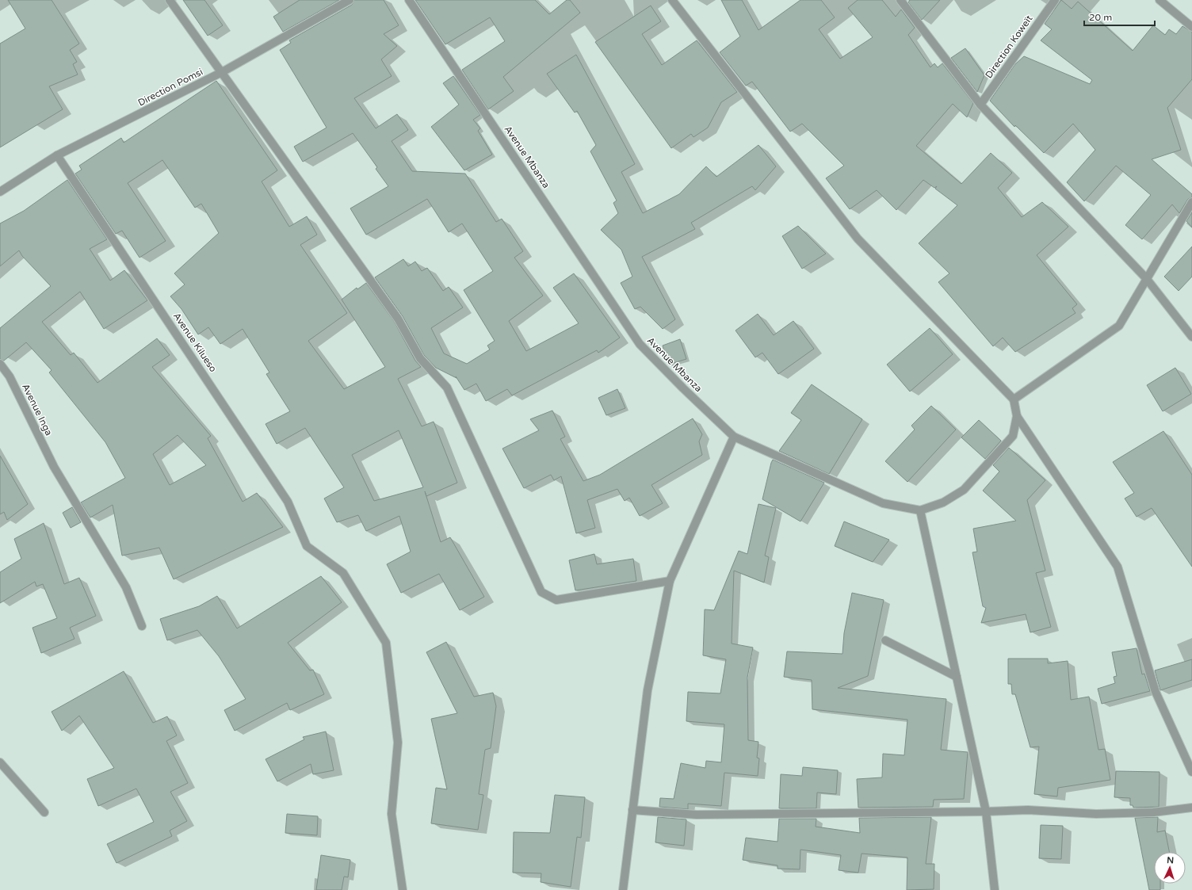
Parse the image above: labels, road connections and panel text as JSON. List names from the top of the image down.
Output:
{
  "streets": {
    "street": [
      "Direction Koweït",
      "Direction Pomsi",
      "Avenue Mbanza",
      "Avenue Kilueso",
      "Avenue Inga"
    ]
  },
  "crossings": [
    ["Direction Pomsi", "Avenue Kilueso"]
  ],
  "scale_bar": "20 m",
  "north": "top"
}
